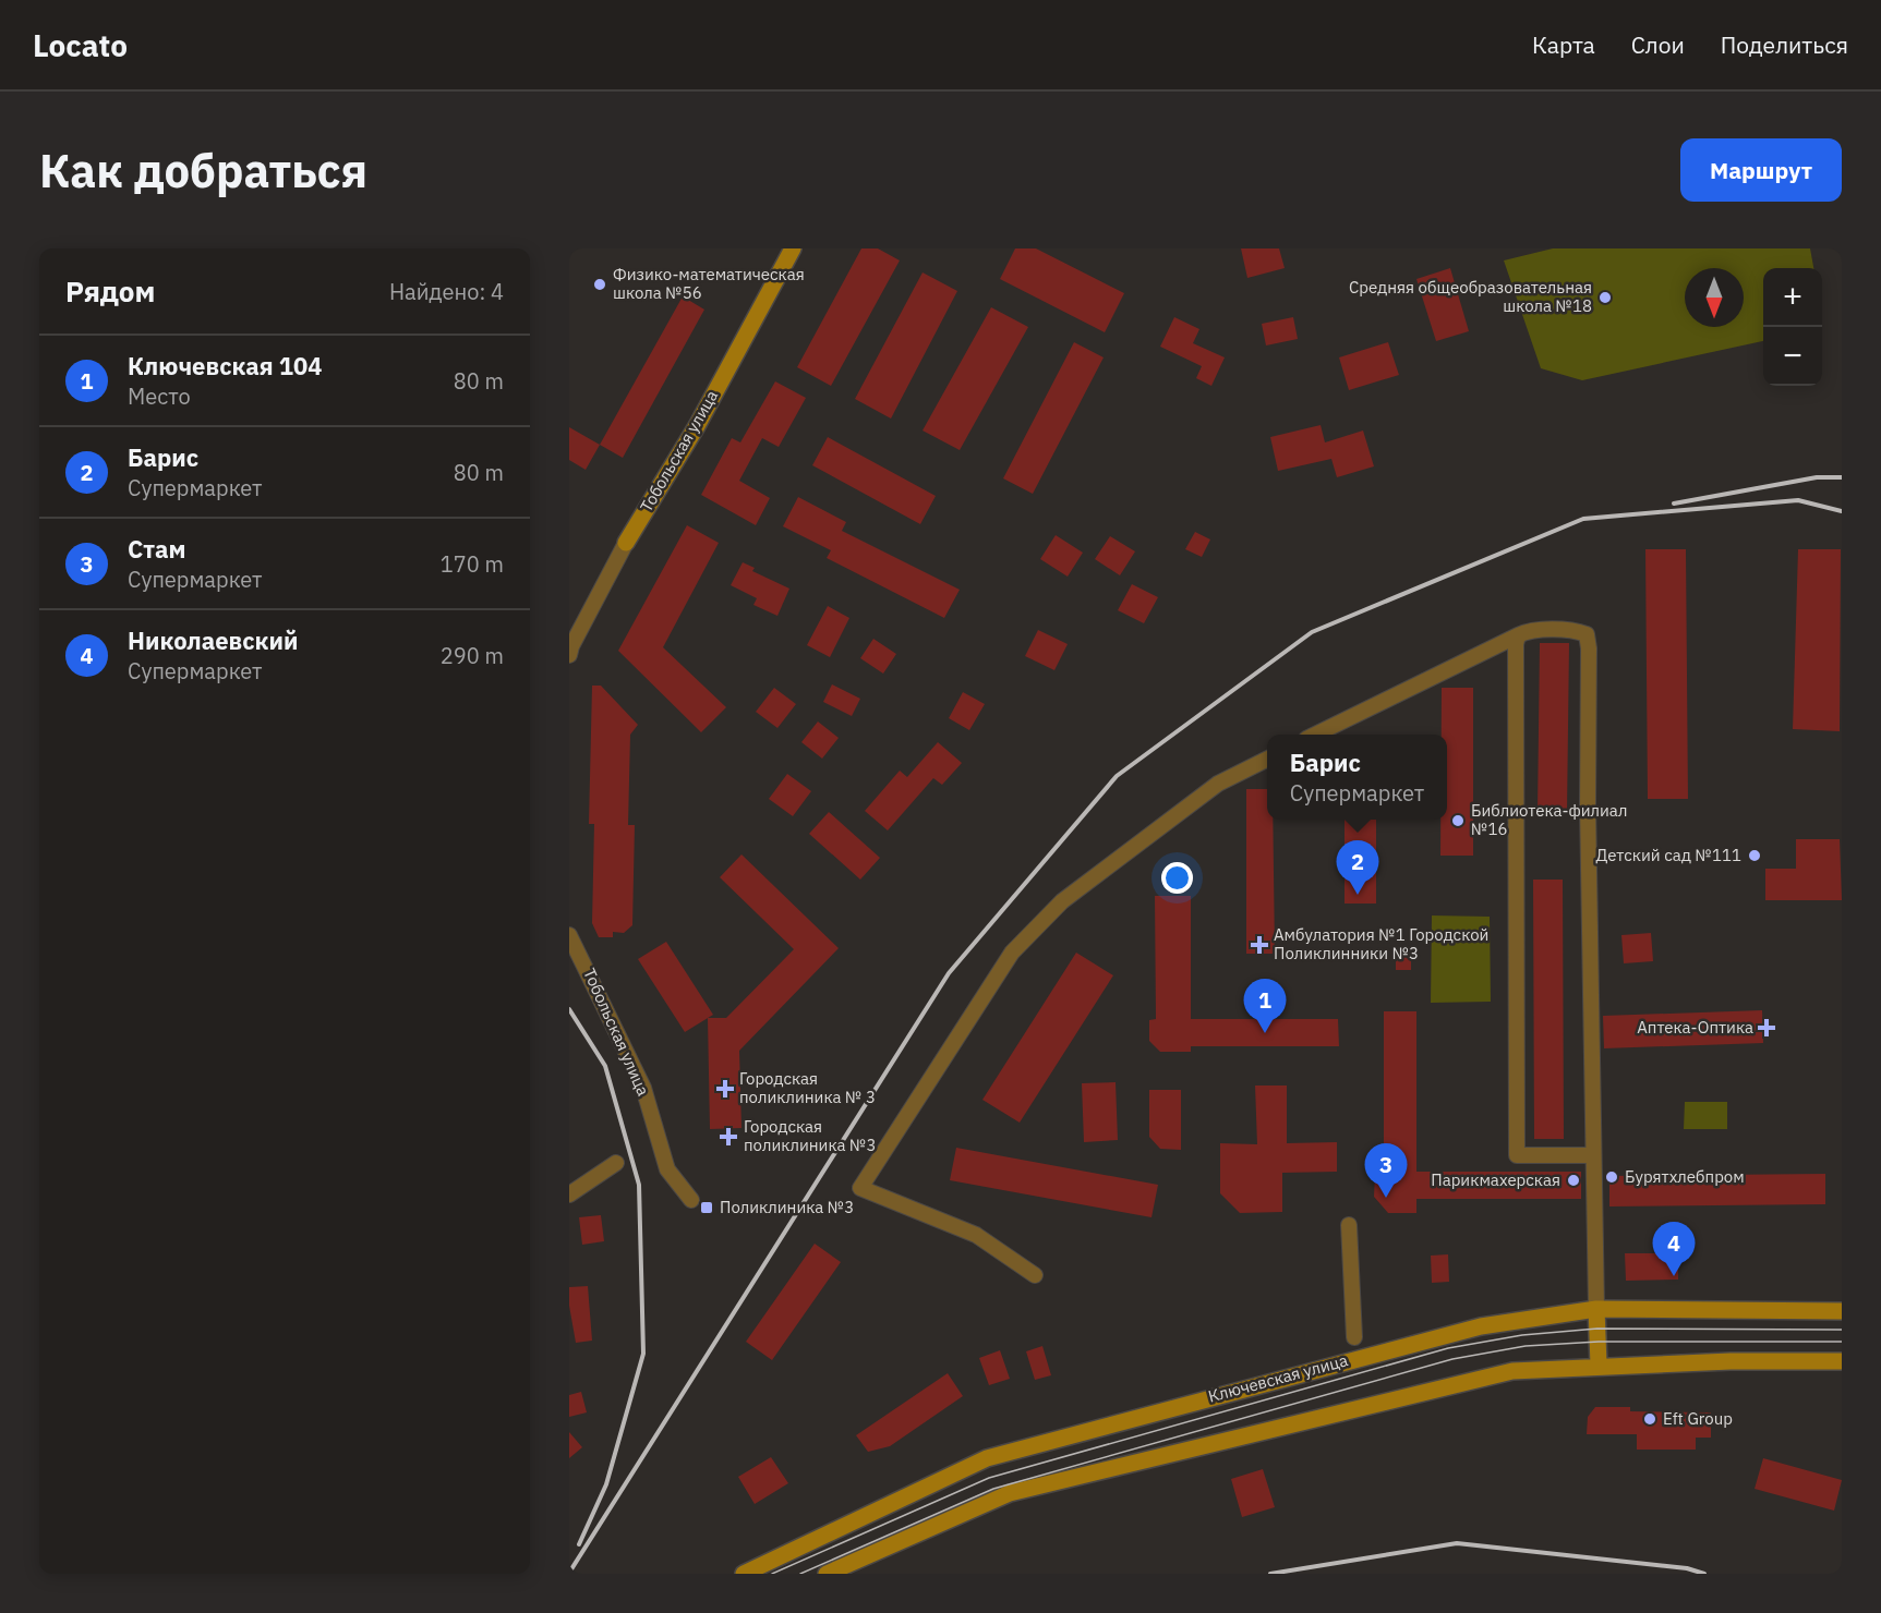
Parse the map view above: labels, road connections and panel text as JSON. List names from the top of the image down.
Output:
{
  "streets": {
    "main road": ["Тобольская улица", "Ключевская улица"]
  },
  "places": {
    "other": [
      "Физико-математическая школа №56",
      "Средняя общеобразовательная школа №18",
      "Библиотека-филиал №16",
      "Детский сад №111",
      "Бурятхлебпром",
      "Парикмахерская",
      "Eft Group"
    ],
    "health": [
      "Амбулатория №1 Городской Поликлинники №3",
      "Аптека-Оптика",
      "Городская поликлиника № 3",
      "Городская поликлиника №3"
    ],
    "transit": ["Поликлиника №3"]
  },
  "north": "bottom",
  "page": {
    "header": "Locato",
    "nav": ["Карта", "Слои", "Поделиться"],
    "buttons": "Маршрут",
    "title": "Как добраться",
    "heading": ["Рядом", "Найдено: 4"],
    "map_buttons": ["+", "−"],
    "list": [
      {
        "mark": "1",
        "name": "Ключевская 104",
        "note": "Место",
        "value": "80 m"
      },
      {
        "mark": "2",
        "name": "Барис",
        "note": "Супермаркет",
        "value": "80 m"
      },
      {
        "mark": "3",
        "name": "Стам",
        "note": "Супермаркет",
        "value": "170 m"
      },
      {
        "mark": "4",
        "name": "Николаевский",
        "note": "Супермаркет",
        "value": "290 m"
      }
    ],
    "popup": ["Барис", "Супермаркет"],
    "pins": [
      "2",
      "1",
      "3",
      "4"
    ]
  }
}
